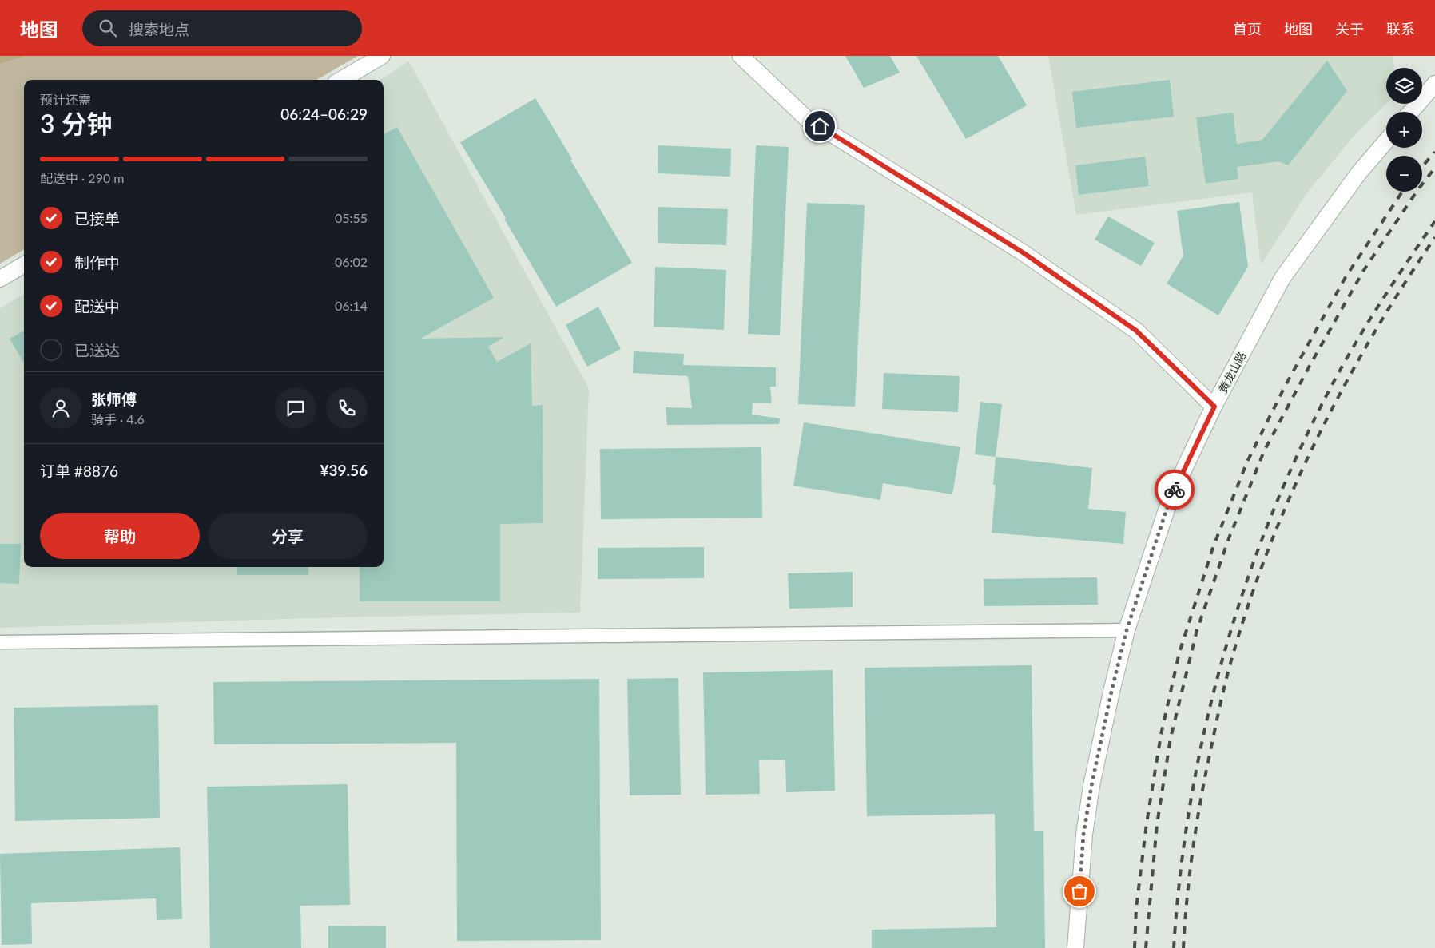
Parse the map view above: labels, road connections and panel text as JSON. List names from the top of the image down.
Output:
{
  "streets": {
    "street": ["黄龙山路"]
  },
  "page": {
    "header": "地图",
    "search": "搜索地点",
    "nav": [
      "首页",
      "地图",
      "关于",
      "联系"
    ],
    "map_buttons": ["+", "−"],
    "heading": ["3 分钟", "预计还需", "06:24–06:29"],
    "panel": [
      "张师傅",
      "骑手 · 4.6",
      "订单 #8876",
      "¥39.56"
    ],
    "bar": "配送中 · 290 m",
    "list": [
      ["已接单", "05:55"],
      ["制作中", "06:02"],
      ["配送中", "06:14"],
      "已送达"
    ],
    "buttons": ["帮助", "分享"]
  }
}
